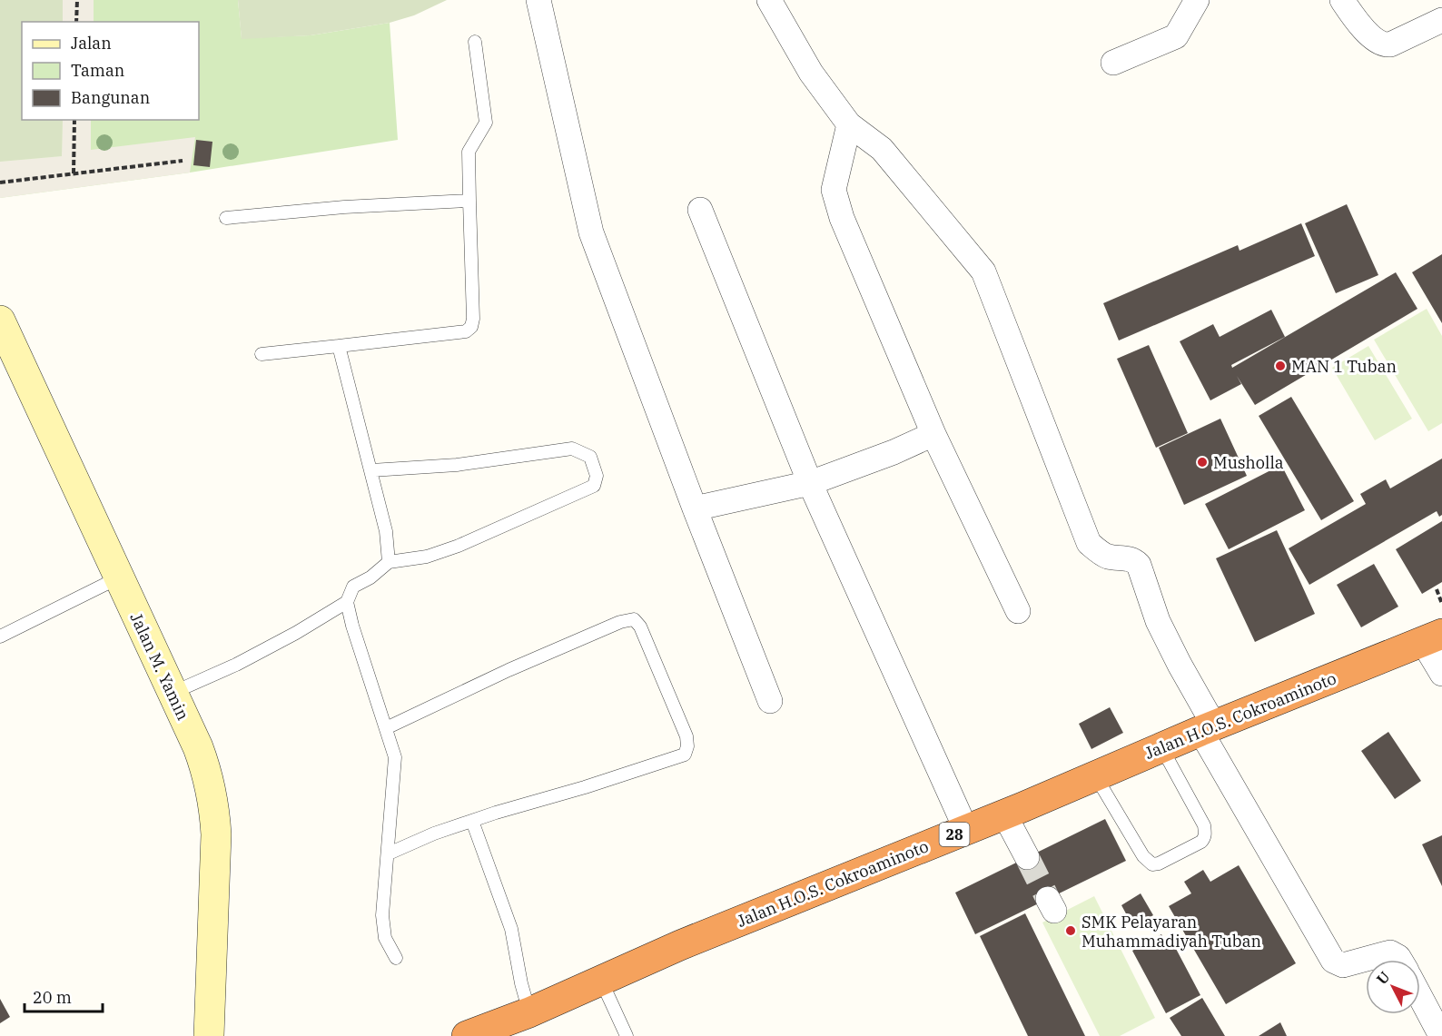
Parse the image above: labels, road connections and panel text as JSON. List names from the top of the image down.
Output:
{
  "streets": {
    "highway": ["Jalan H.O.S. Cokroaminoto", "28"],
    "main road": ["Jalan M. Yamin"]
  },
  "places": ["MAN 1 Tuban", "Musholla", "SMK Pelayaran Muhammadiyah Tuban"],
  "legend": ["Jalan", "Taman", "Bangunan"],
  "scale_bar": "20 m",
  "north": "top left"
}
